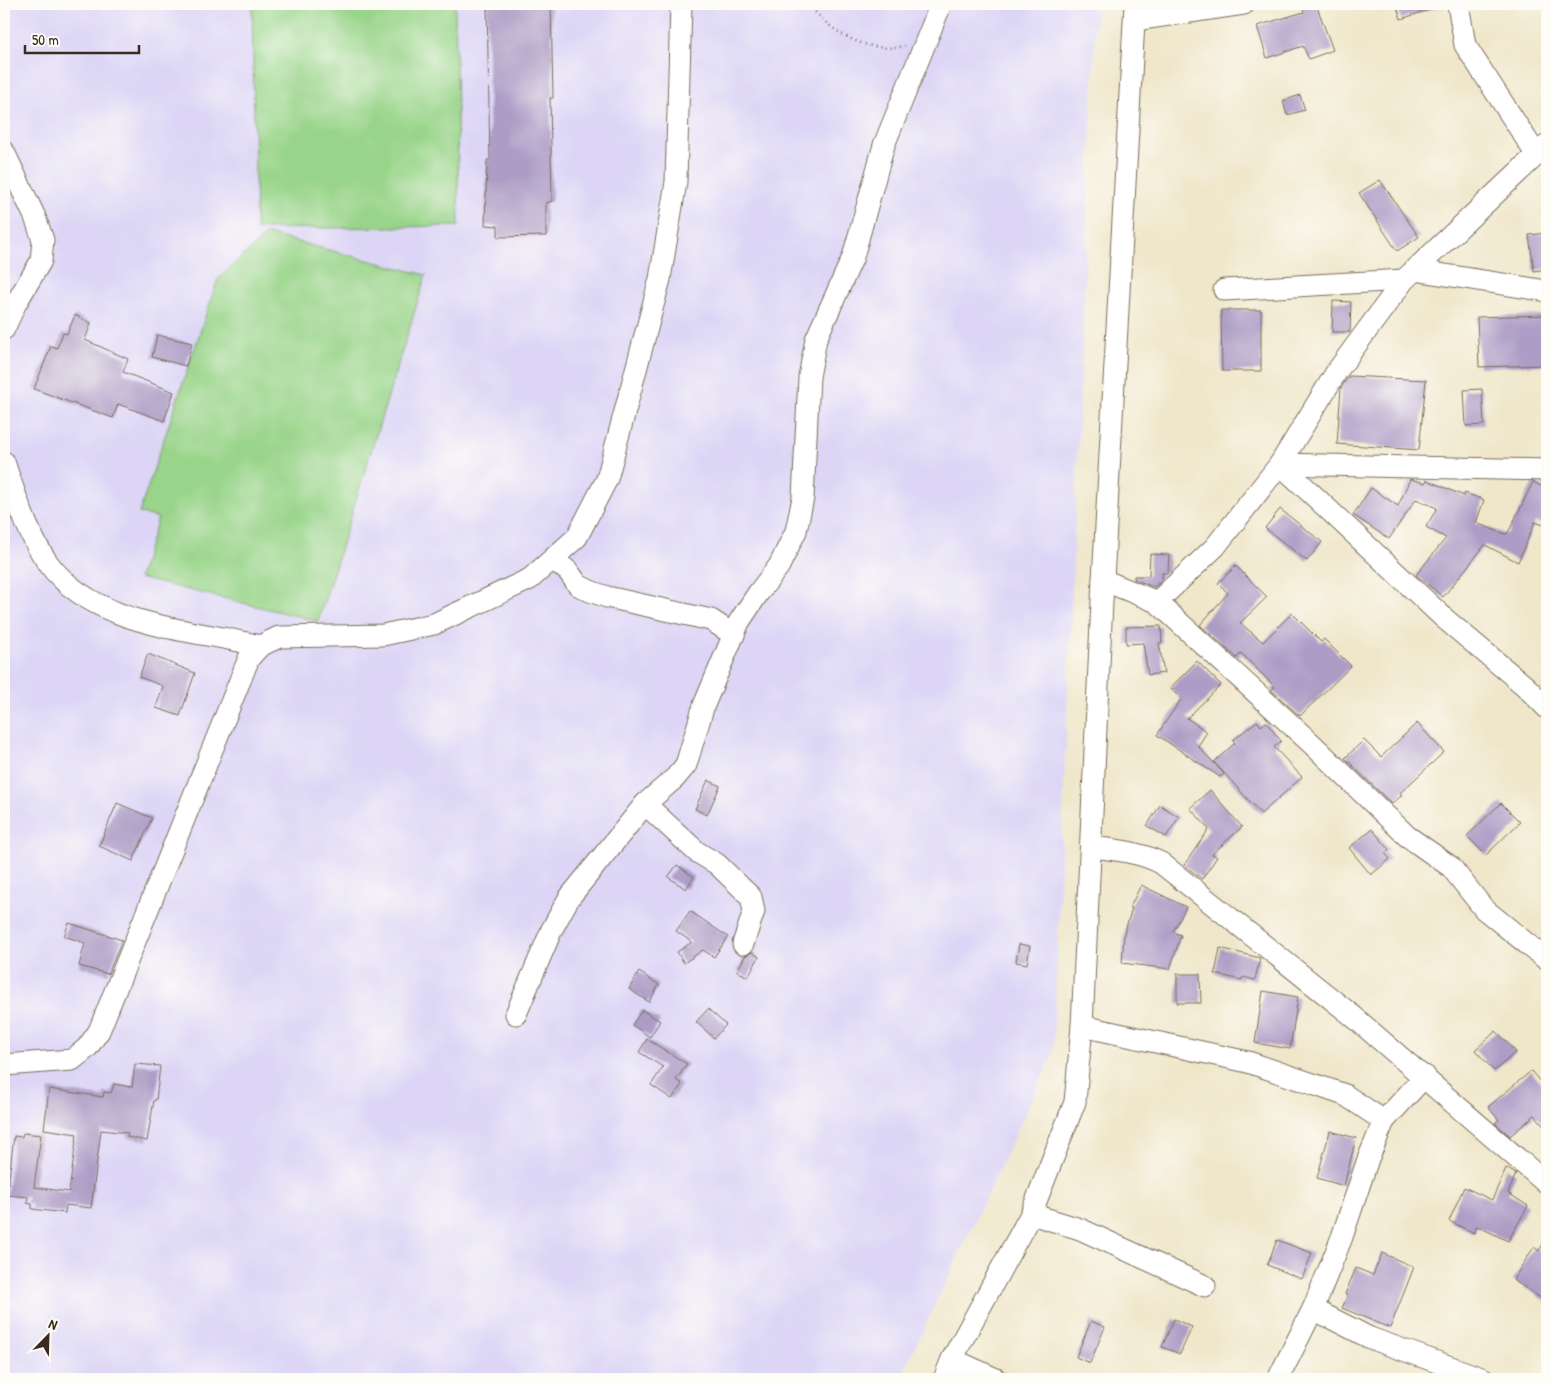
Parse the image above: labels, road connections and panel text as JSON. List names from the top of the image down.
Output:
{
  "scale_bar": "50 m",
  "north": "top right"
}
